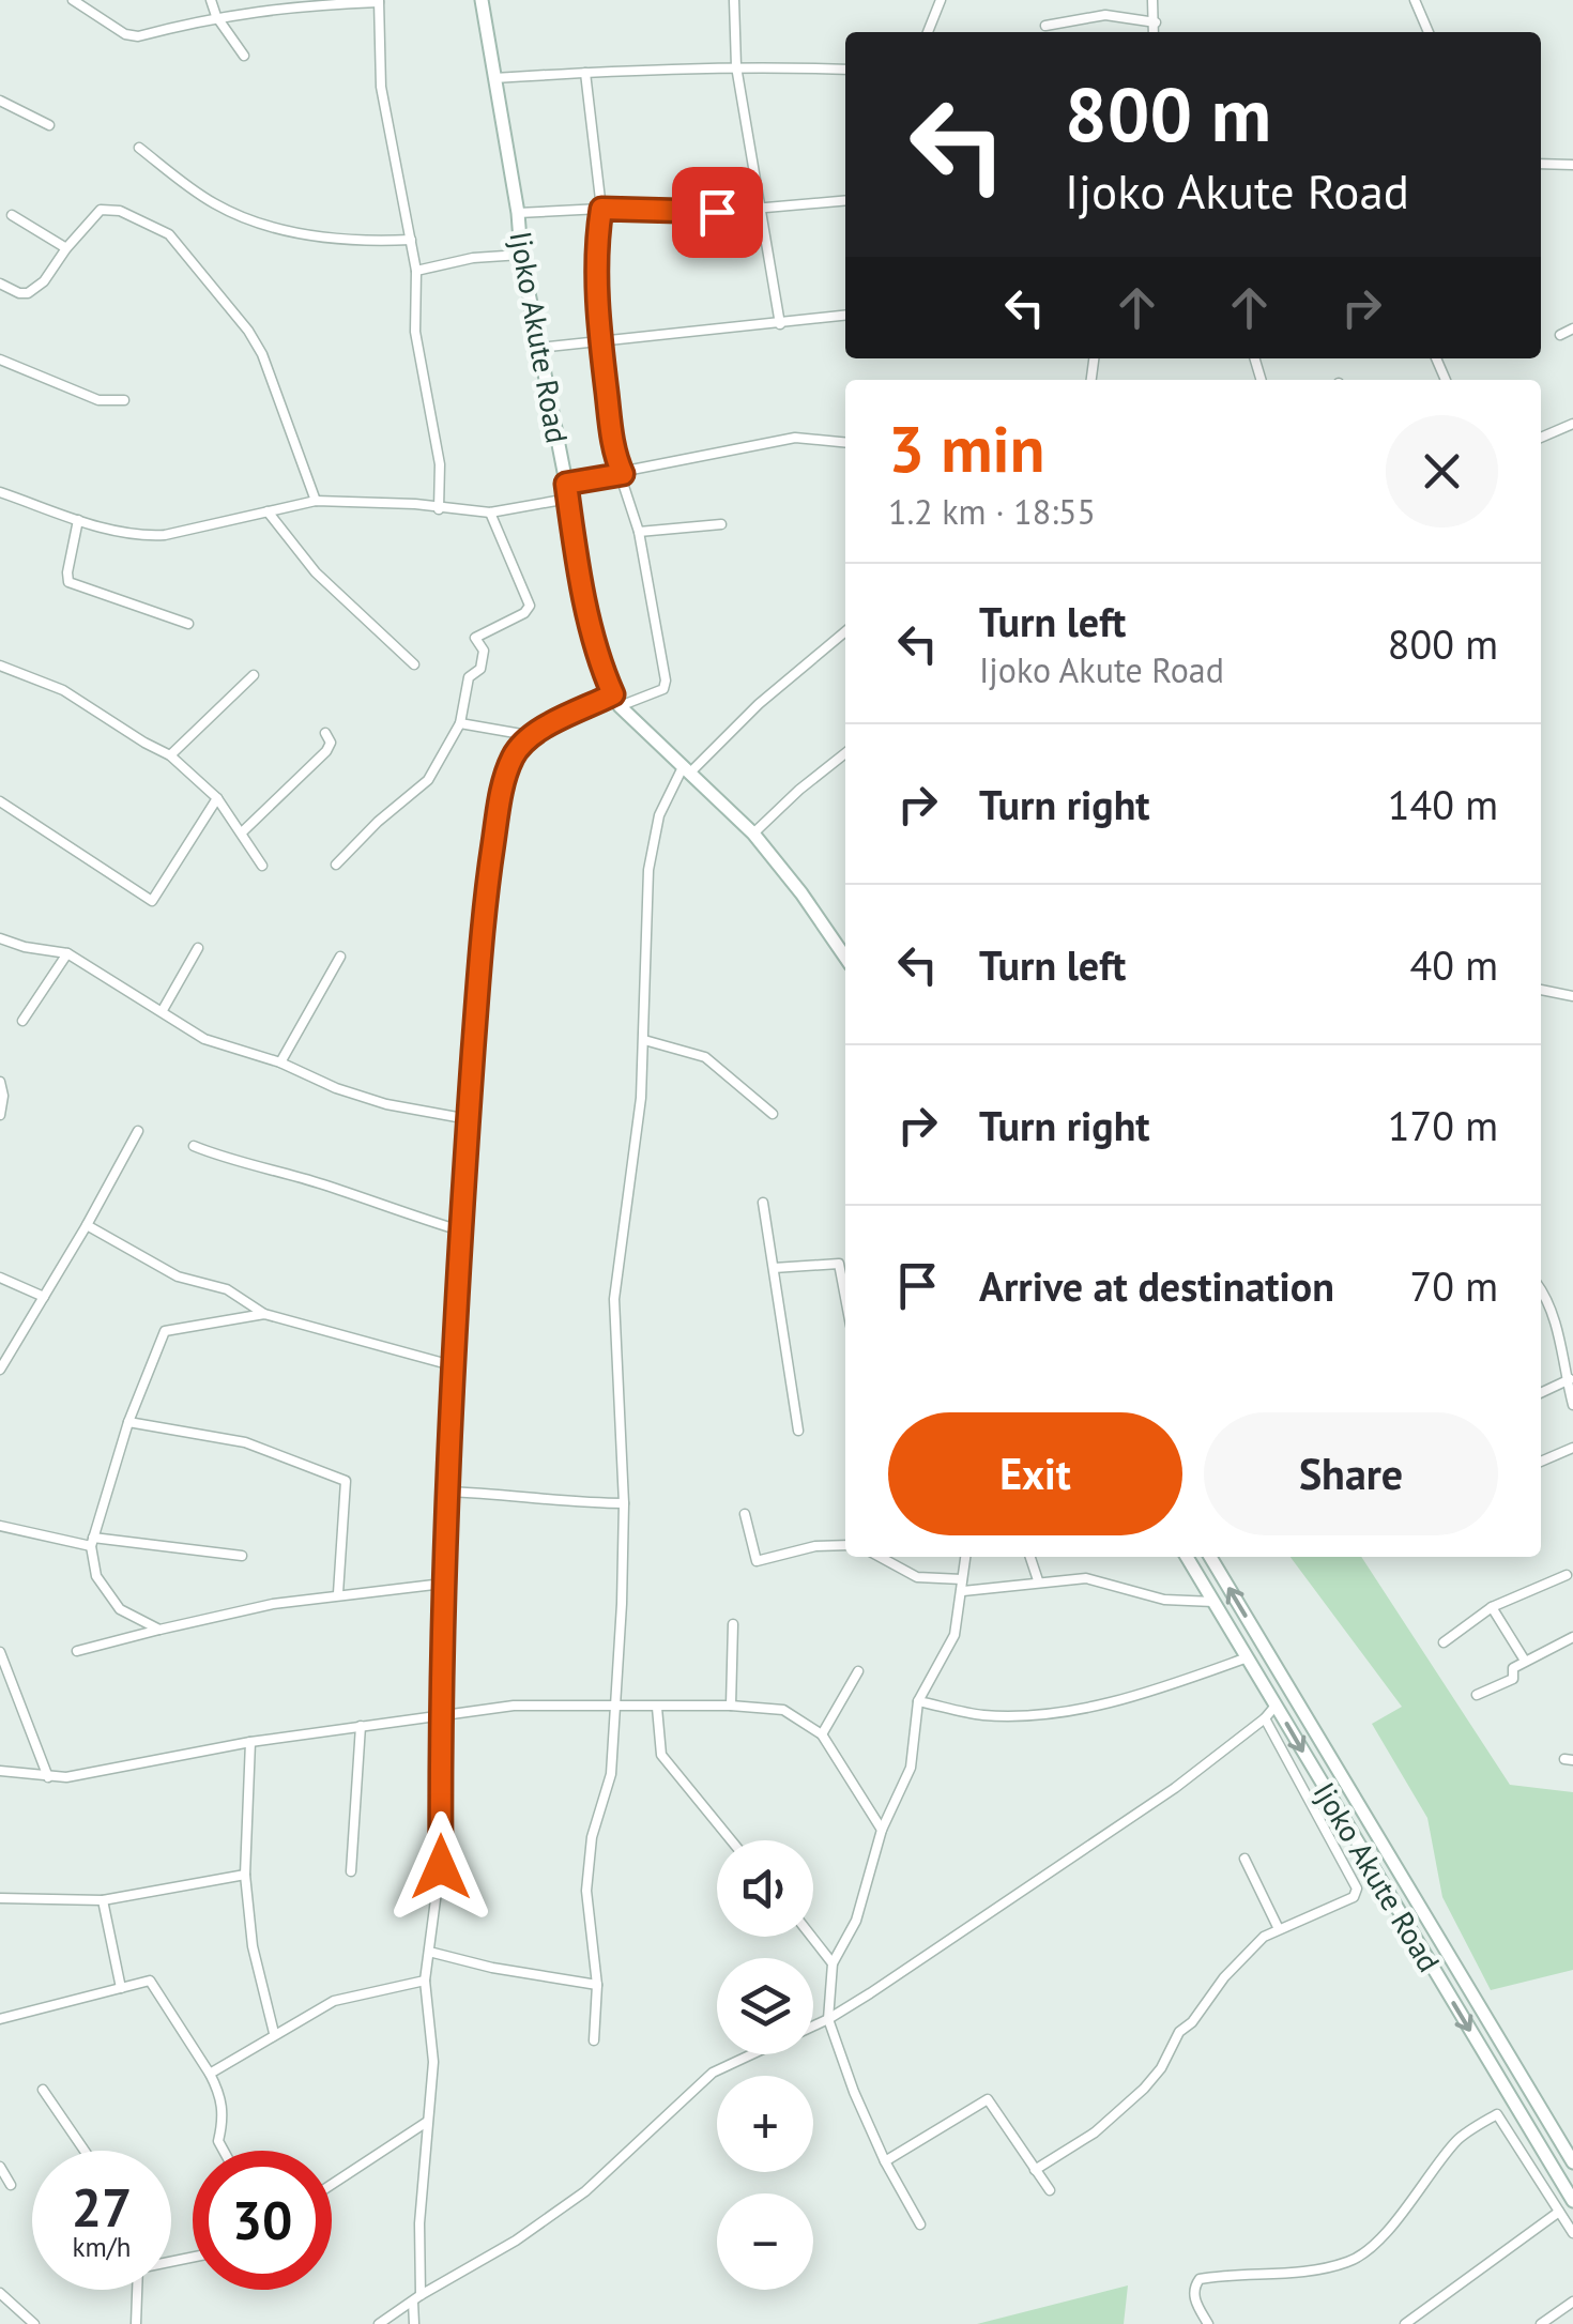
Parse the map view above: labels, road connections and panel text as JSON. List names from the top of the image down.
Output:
{
  "streets": {
    "main road": ["Ijoko Akute Road"]
  },
  "page": {
    "turn": ["800 m", "Ijoko Akute Road"],
    "heading": ["3 min", "1.2 km · 18:55"],
    "list": [
      {
        "name": "Turn left",
        "note": "Ijoko Akute Road",
        "value": "800 m"
      },
      {
        "name": "Turn right",
        "value": "140 m"
      },
      {
        "name": "Turn left",
        "value": "40 m"
      },
      {
        "name": "Turn right",
        "value": "170 m"
      },
      {
        "name": "Arrive at destination",
        "value": "70 m"
      }
    ],
    "buttons": ["Exit", "Share"],
    "map_buttons": ["+", "−"],
    "speed": "27 km/h",
    "limit": "30"
  }
}
